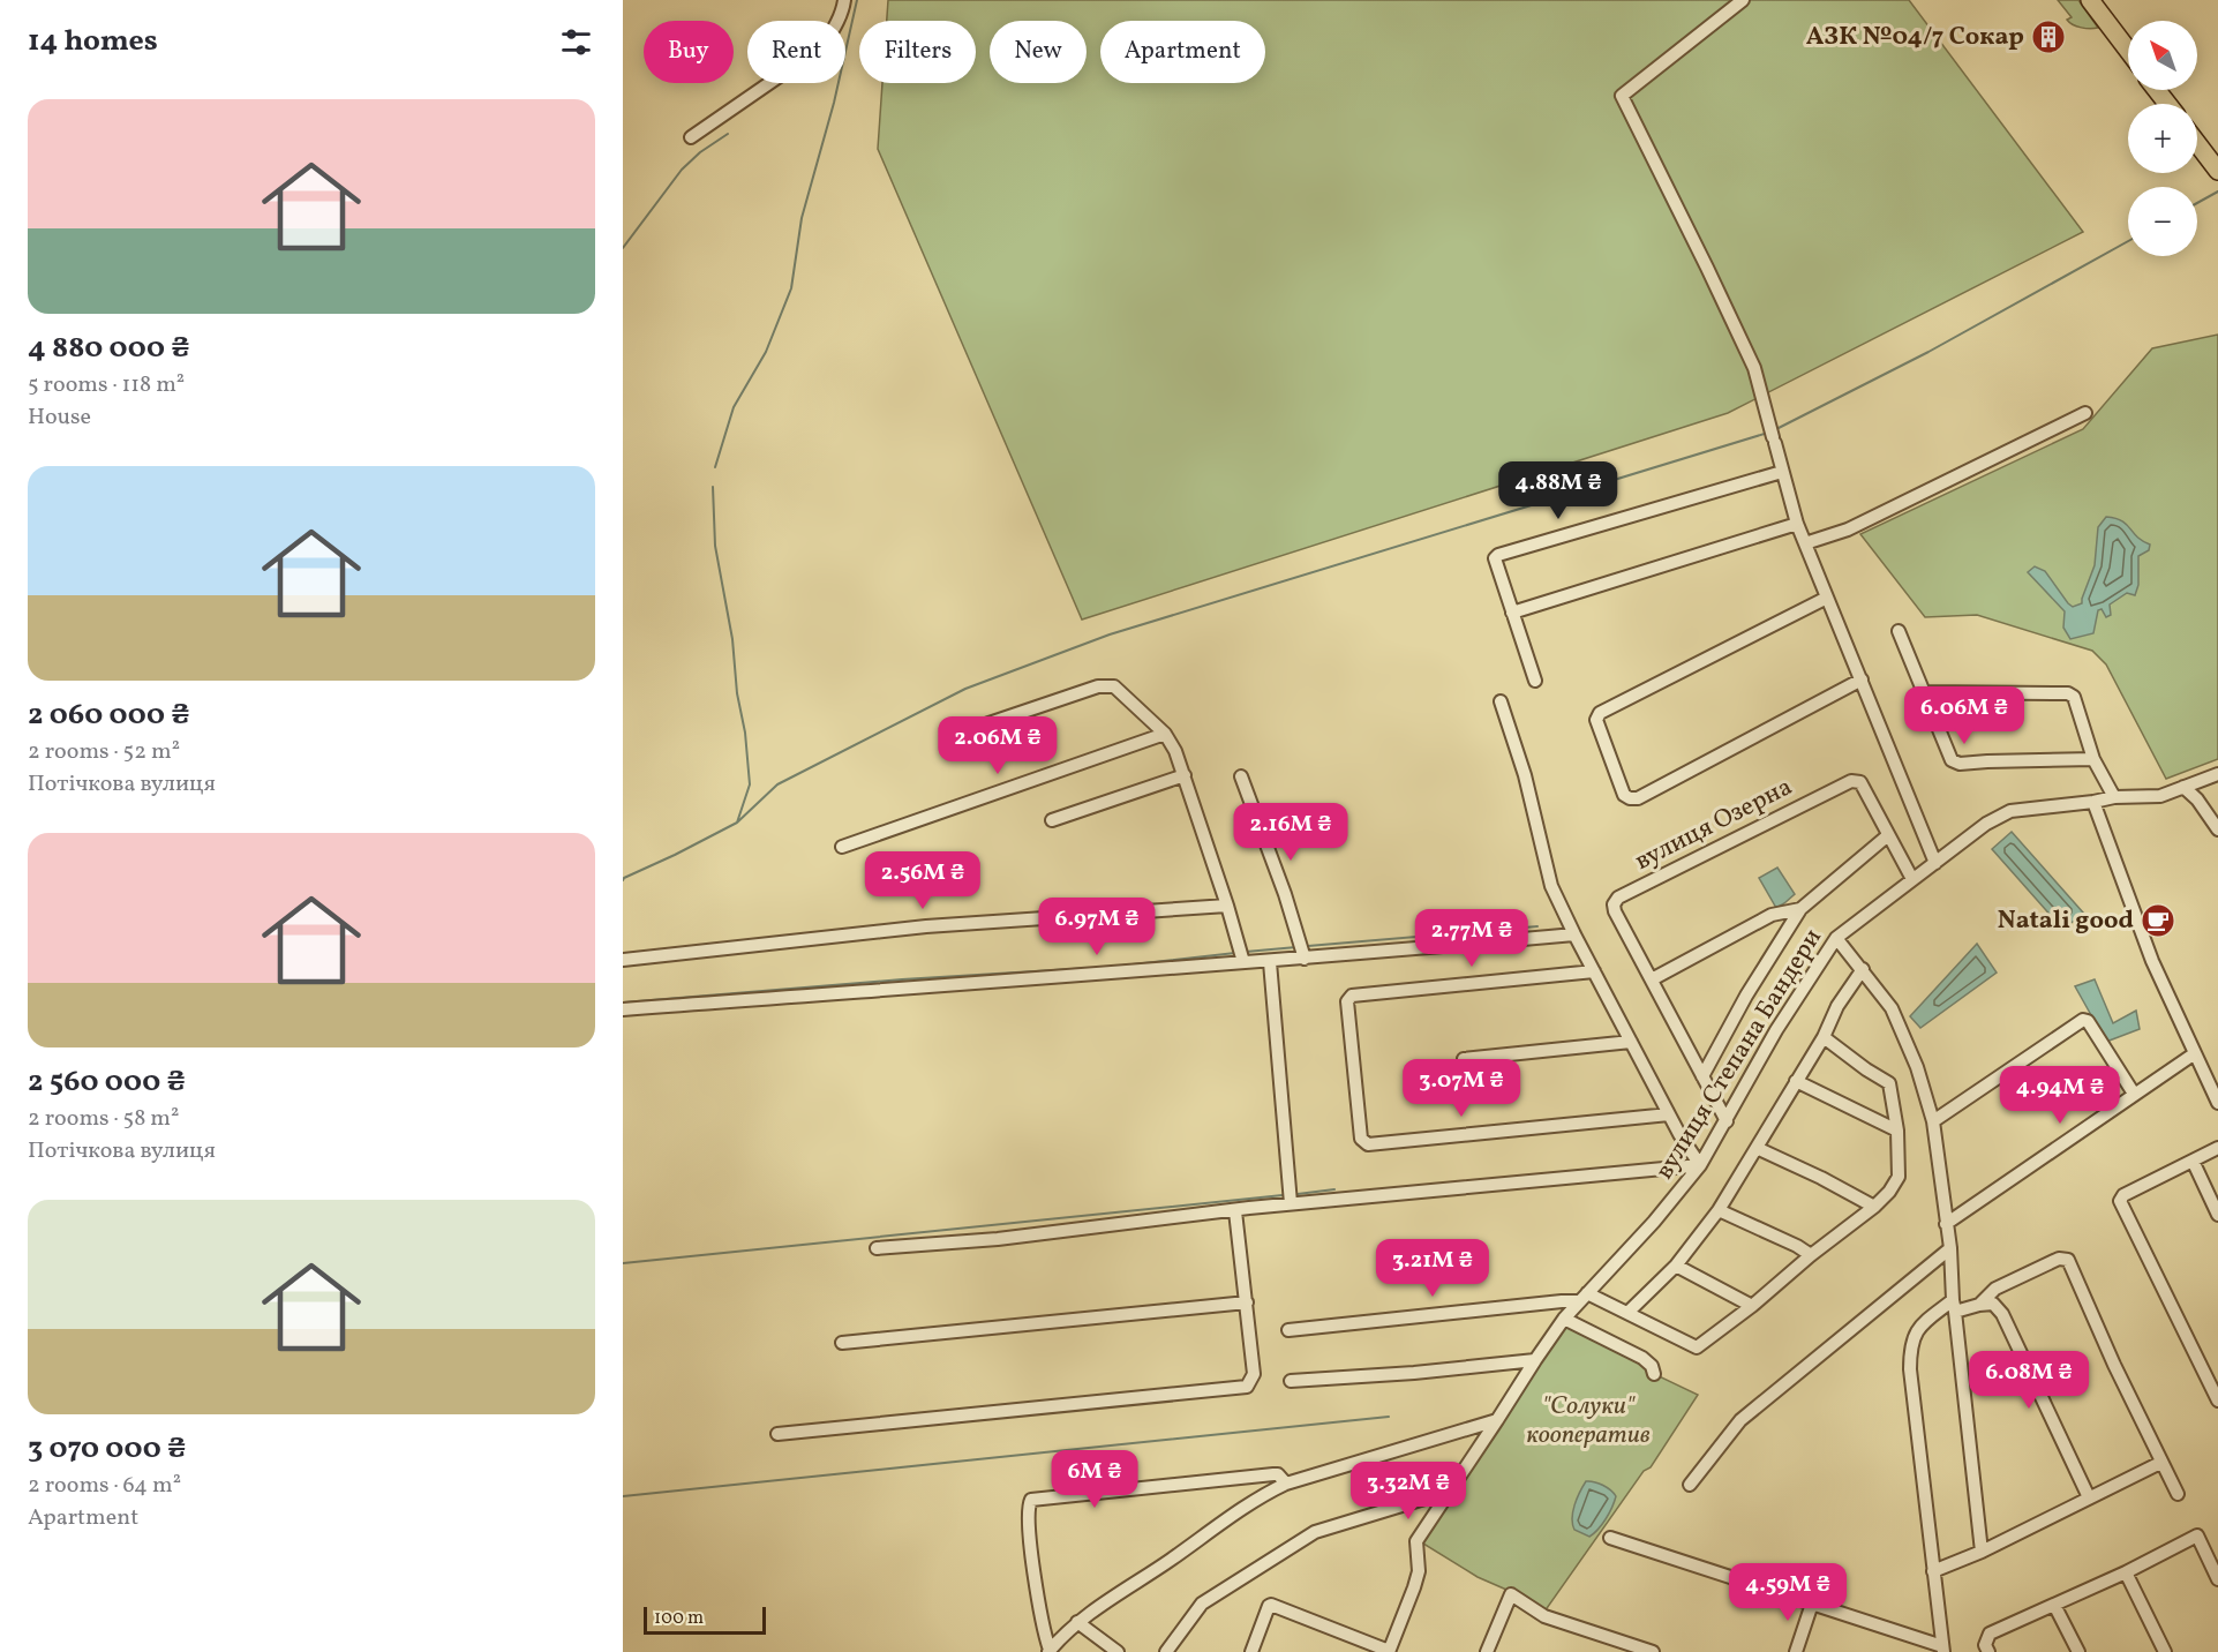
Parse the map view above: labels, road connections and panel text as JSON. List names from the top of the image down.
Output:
{
  "streets": {
    "street": ["вулиця Озерна", "вулиця Степана Бандери"]
  },
  "crossings": [
    ["вулиця Озерна", "вулиця Степана Бандери"]
  ],
  "parks": ["\"Солуки\" кооператив"],
  "places": {
    "building": ["АЗК №04/7 Сокар"],
    "cafe": ["Natali good"]
  },
  "scale_bar": "100 m",
  "north": "top left",
  "page": {
    "heading": "14 homes",
    "map_buttons": ["+", "−"],
    "chip": [
      "Buy",
      "Rent",
      "Filters",
      "New",
      "Apartment"
    ],
    "list": [
      {
        "name": "4 880 000 ₴",
        "note": "5 rooms · 118 m² · House"
      },
      {
        "name": "2 060 000 ₴",
        "note": "2 rooms · 52 m² · Потічкова вулиця"
      },
      {
        "name": "2 560 000 ₴",
        "note": "2 rooms · 58 m² · Потічкова вулиця"
      },
      {
        "name": "3 070 000 ₴",
        "note": "2 rooms · 64 m² · Apartment"
      }
    ],
    "price": [
      "4.88M ₴",
      "6.06M ₴",
      "2.06M ₴",
      "2.16M ₴",
      "2.56M ₴",
      "6.97M ₴",
      "2.77M ₴",
      "3.07M ₴",
      "4.94M ₴",
      "3.21M ₴",
      "6.08M ₴",
      "6M ₴",
      "3.32M ₴",
      "4.59M ₴"
    ],
    "scale": "100 m"
  }
}
